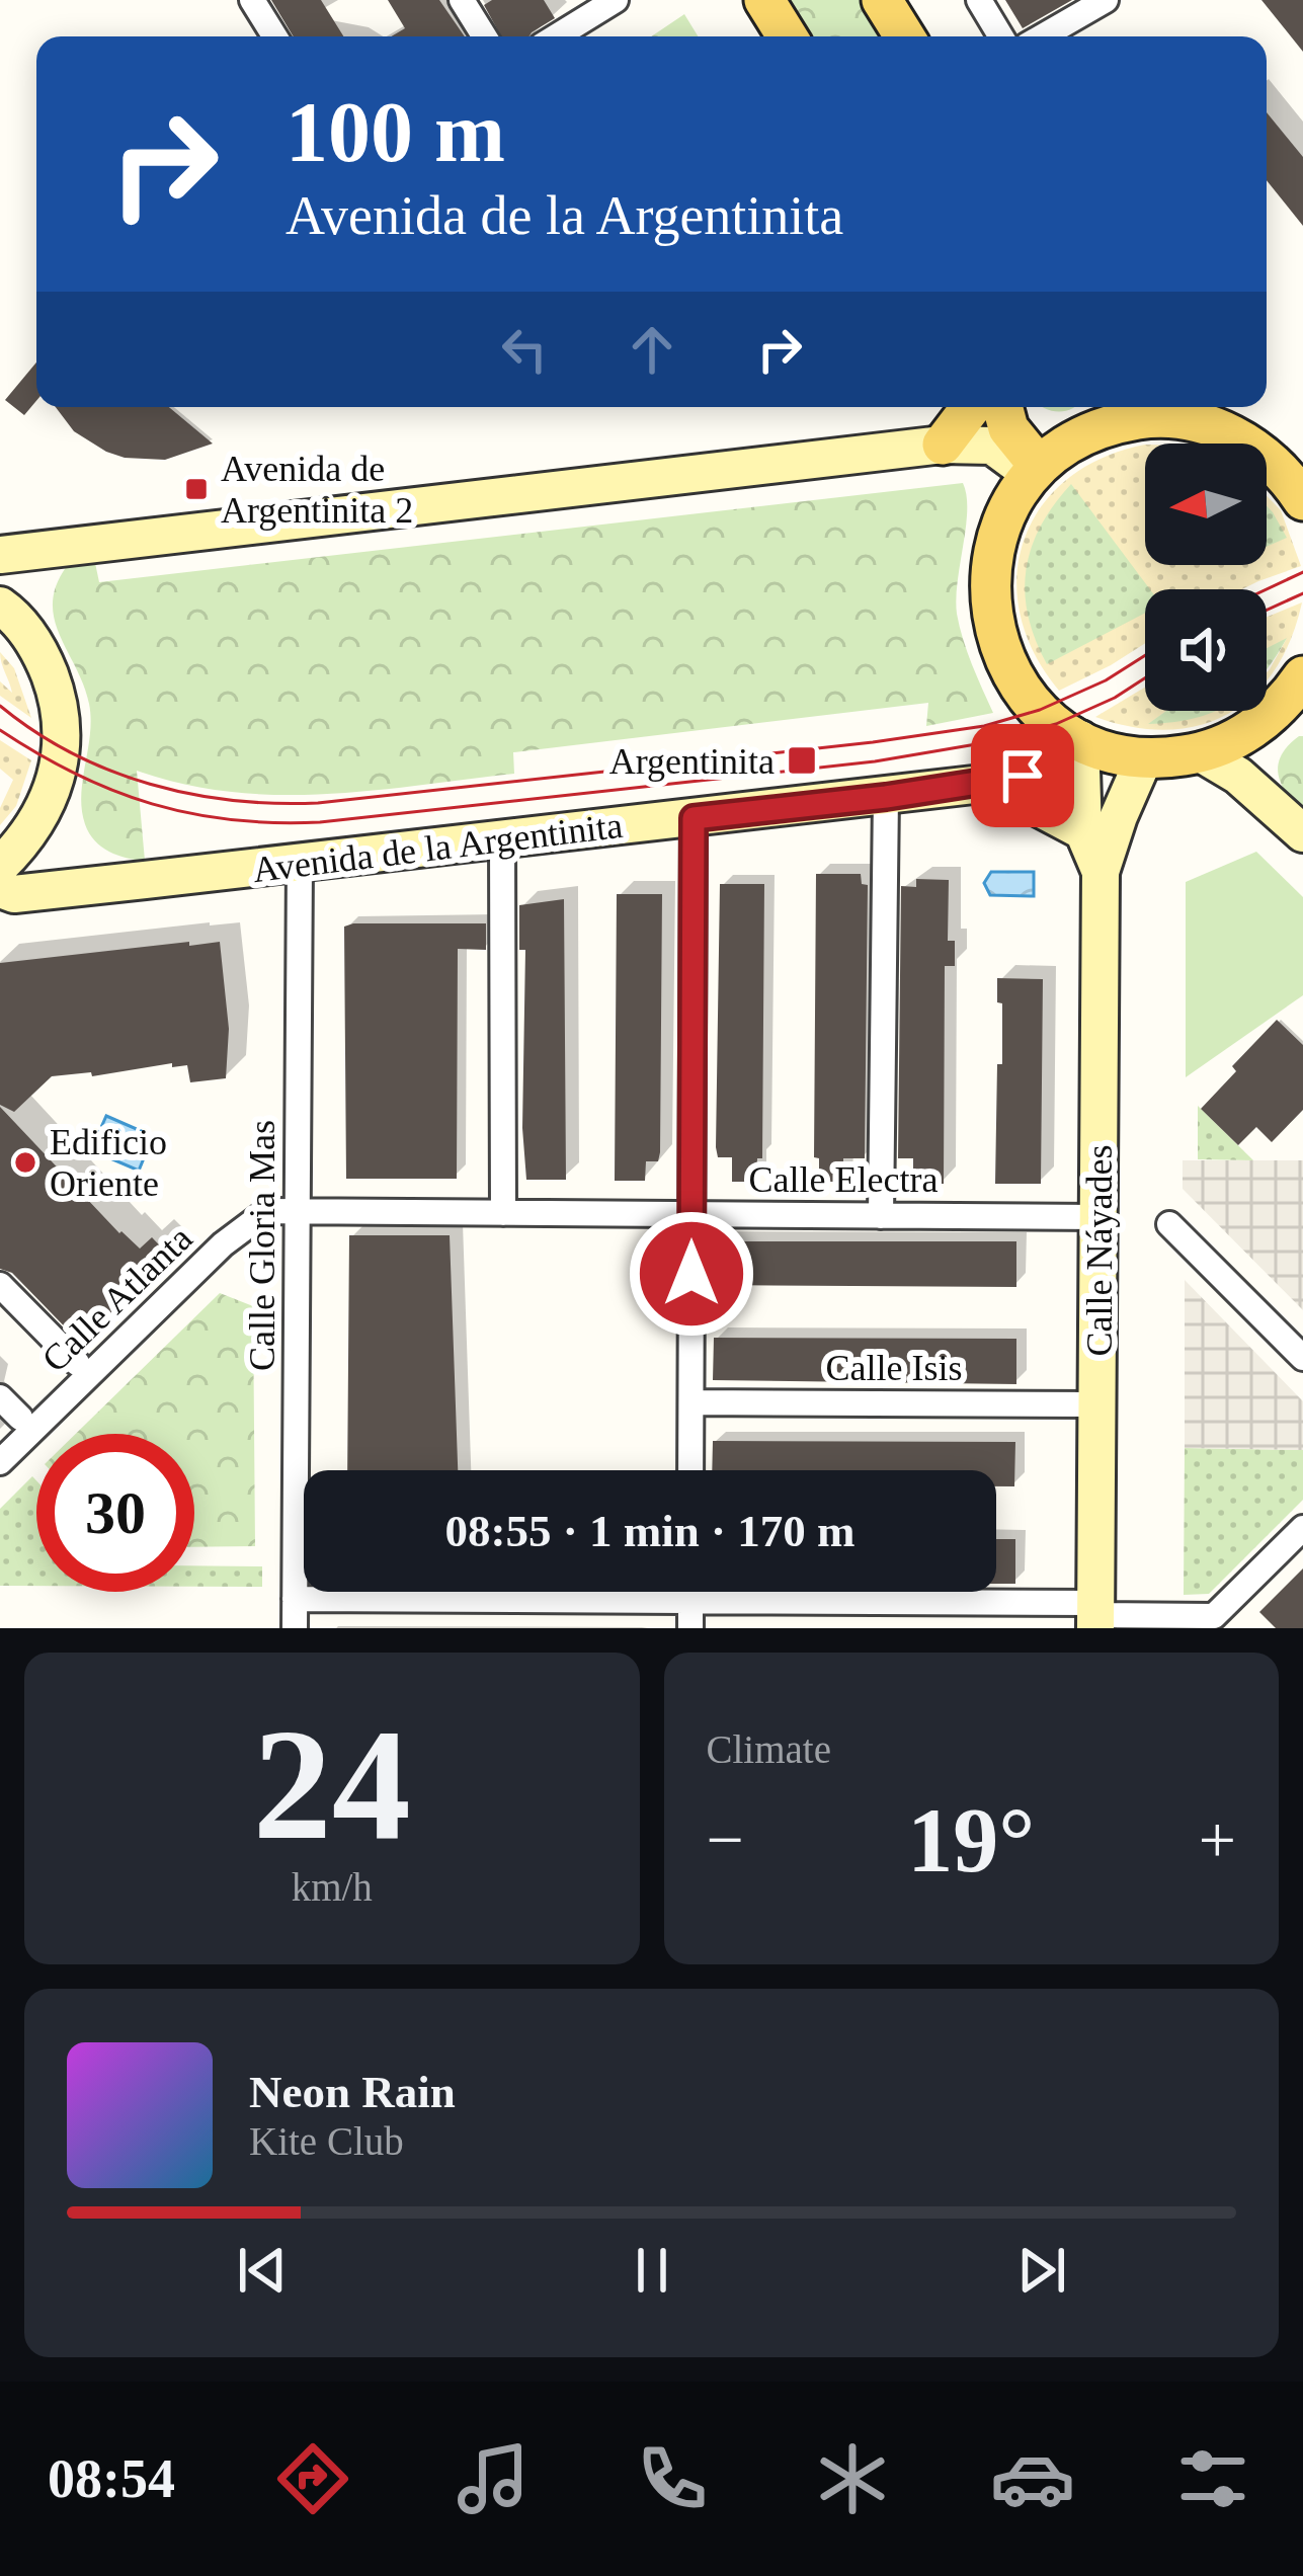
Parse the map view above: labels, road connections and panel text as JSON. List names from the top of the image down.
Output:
{
  "streets": {
    "main road": ["Avenida de la Argentinita", "Calle Náyades"],
    "street": [
      "Calle Electra",
      "Calle Gloria Mas",
      "Calle Atlanta",
      "Calle Isis"
    ]
  },
  "crossings": [
    ["Avenida de la Argentinita", "Calle Gloria Mas"],
    ["Avenida de la Argentinita", "Calle Náyades"],
    ["Calle Electra", "Calle Gloria Mas"],
    ["Calle Electra", "Calle Náyades"],
    ["Calle Electra", "Calle Atlanta"],
    ["Calle Gloria Mas", "Calle Atlanta"],
    ["Calle Náyades", "Calle Isis"]
  ],
  "places": {
    "transit": ["Avenida de Argentinita 2", "Argentinita"],
    "other": ["Edificio Oriente"]
  },
  "north": "left",
  "page": {
    "turn": ["100 m", "Avenida de la Argentinita"],
    "limit": "30",
    "trip": "08:55 · 1 min · 170 m",
    "tile": [
      ["24", "km/h"],
      "Climate"
    ],
    "heat": ["−", "19°", "+"],
    "song": ["Neon Rain", "Kite Club"],
    "tabs": "08:54"
  }
}
